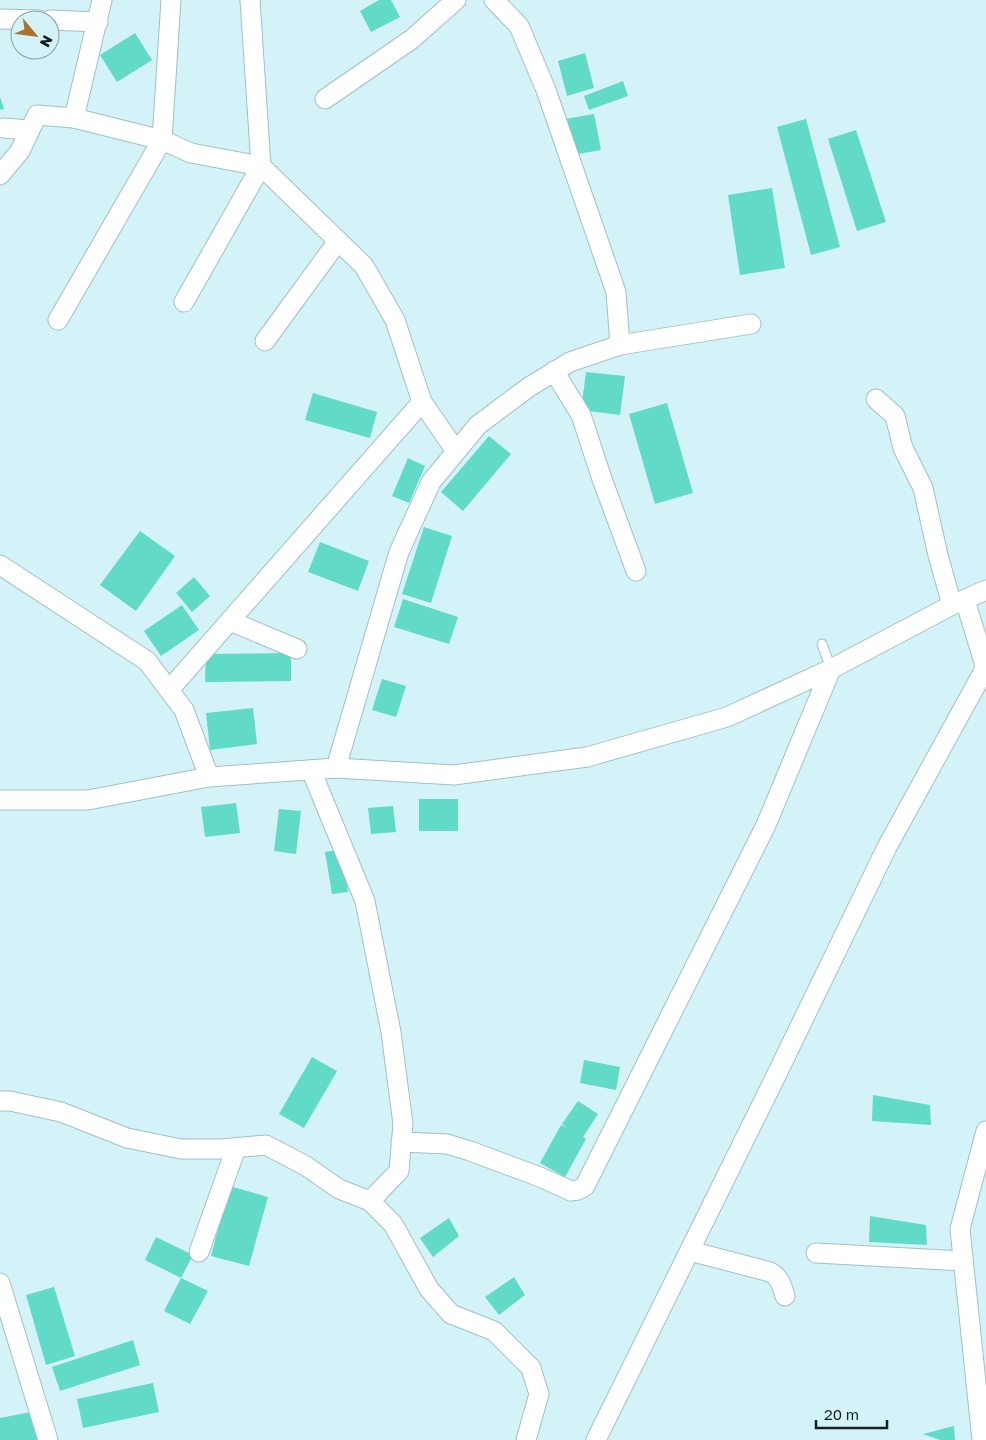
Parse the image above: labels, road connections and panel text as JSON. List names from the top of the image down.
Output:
{
  "scale_bar": "20 m",
  "north": "bottom right"
}
